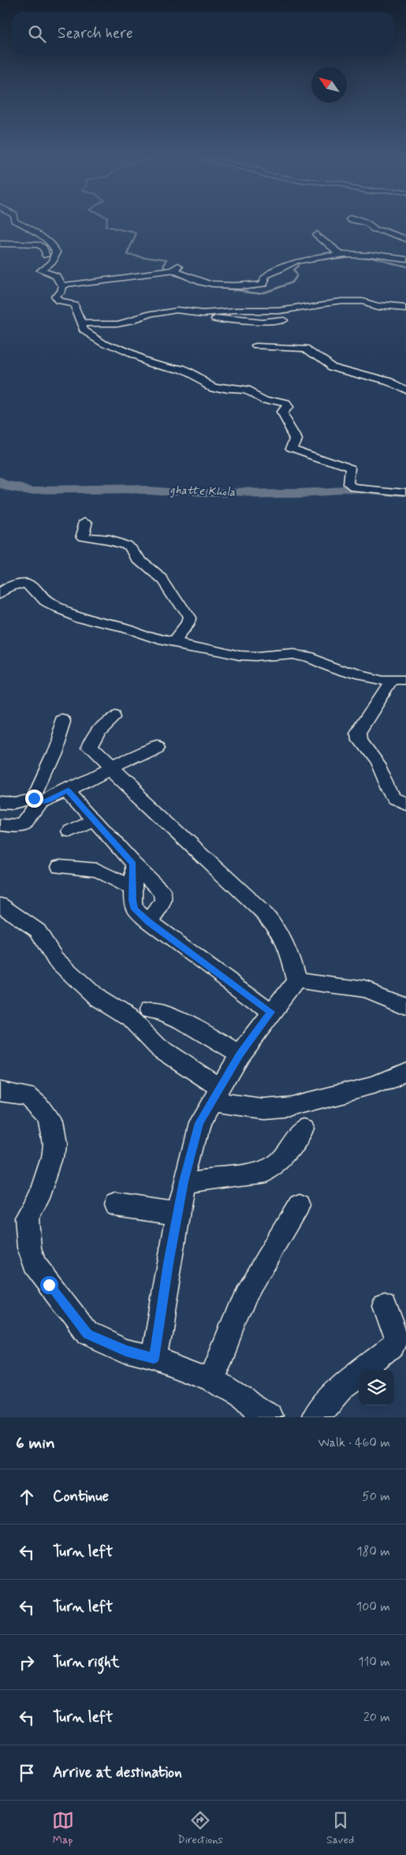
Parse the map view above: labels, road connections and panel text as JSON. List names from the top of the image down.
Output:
{
  "water": ["ghatte Khola"],
  "north": "top left",
  "page": {
    "search": "Search here",
    "heading": ["6 min", "Walk · 460 m"],
    "list": [
      ["Continue", "50 m"],
      ["Turn left", "180 m"],
      ["Turn left", "100 m"],
      ["Turn right", "110 m"],
      ["Turn left", "20 m"],
      "Arrive at destination"
    ],
    "nav": ["Map", "Directions", "Saved"]
  }
}
